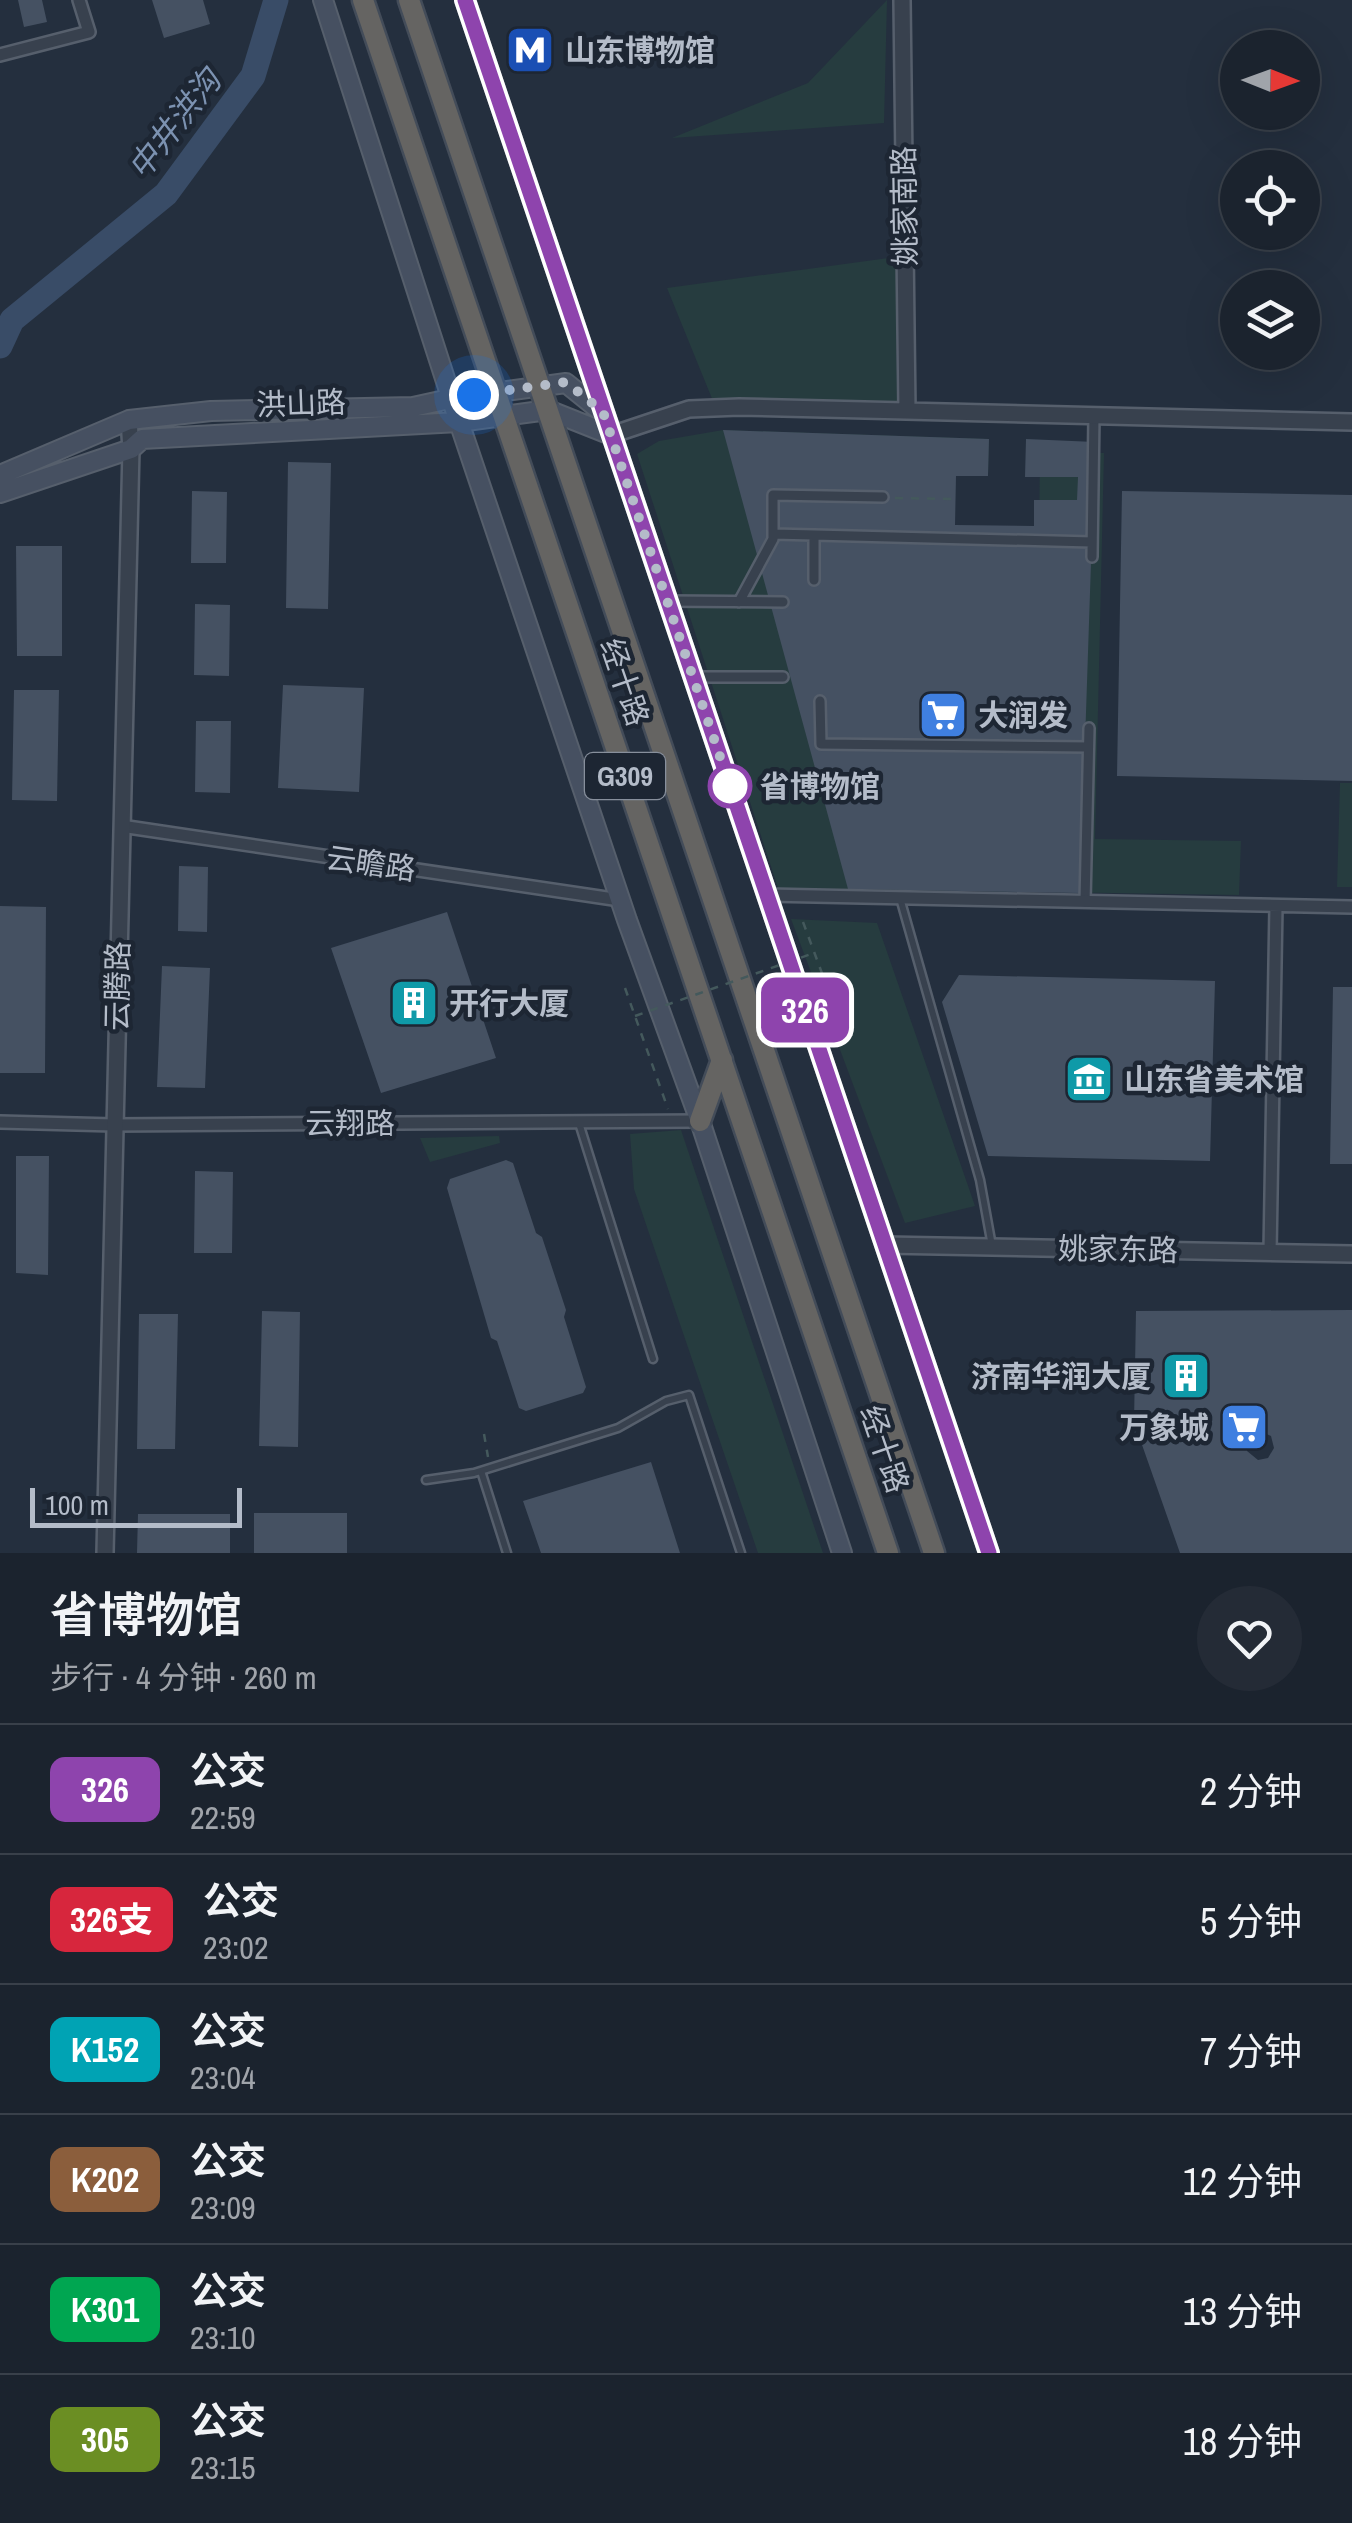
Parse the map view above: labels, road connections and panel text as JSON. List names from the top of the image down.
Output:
{
  "streets": {
    "highway": ["经十路", "G309"],
    "main road": ["洪山路"],
    "street": [
      "姚家南路",
      "云瞻路",
      "云腾路",
      "云翔路",
      "姚家东路"
    ]
  },
  "crossings": [
    ["洪山路", "经十路"],
    ["洪山路", "云腾路"],
    ["云瞻路", "云腾路"],
    ["云腾路", "云翔路"]
  ],
  "water": ["中井洪沟"],
  "places": {
    "metro station": ["山东博物馆"],
    "supermarket": ["大润发", "万象城"],
    "other": ["省博物馆"],
    "building": ["开行大厦", "济南华润大厦"],
    "museum": ["山东省美术馆"]
  },
  "lines": ["bus line 326"],
  "scale_bar": "100 m",
  "north": "right",
  "page": {
    "on_map": "326",
    "scale": "100 m",
    "heading": ["省博物馆", "步行 · 4 分钟 · 260 m"],
    "list": [
      {
        "mark": "326",
        "name": "公交",
        "note": "22:59",
        "value": "2 分钟"
      },
      {
        "mark": "326支",
        "name": "公交",
        "note": "23:02",
        "value": "5 分钟"
      },
      {
        "mark": "K152",
        "name": "公交",
        "note": "23:04",
        "value": "7 分钟"
      },
      {
        "mark": "K202",
        "name": "公交",
        "note": "23:09",
        "value": "12 分钟"
      },
      {
        "mark": "K301",
        "name": "公交",
        "note": "23:10",
        "value": "13 分钟"
      },
      {
        "mark": "305",
        "name": "公交",
        "note": "23:15",
        "value": "18 分钟"
      }
    ]
  }
}
